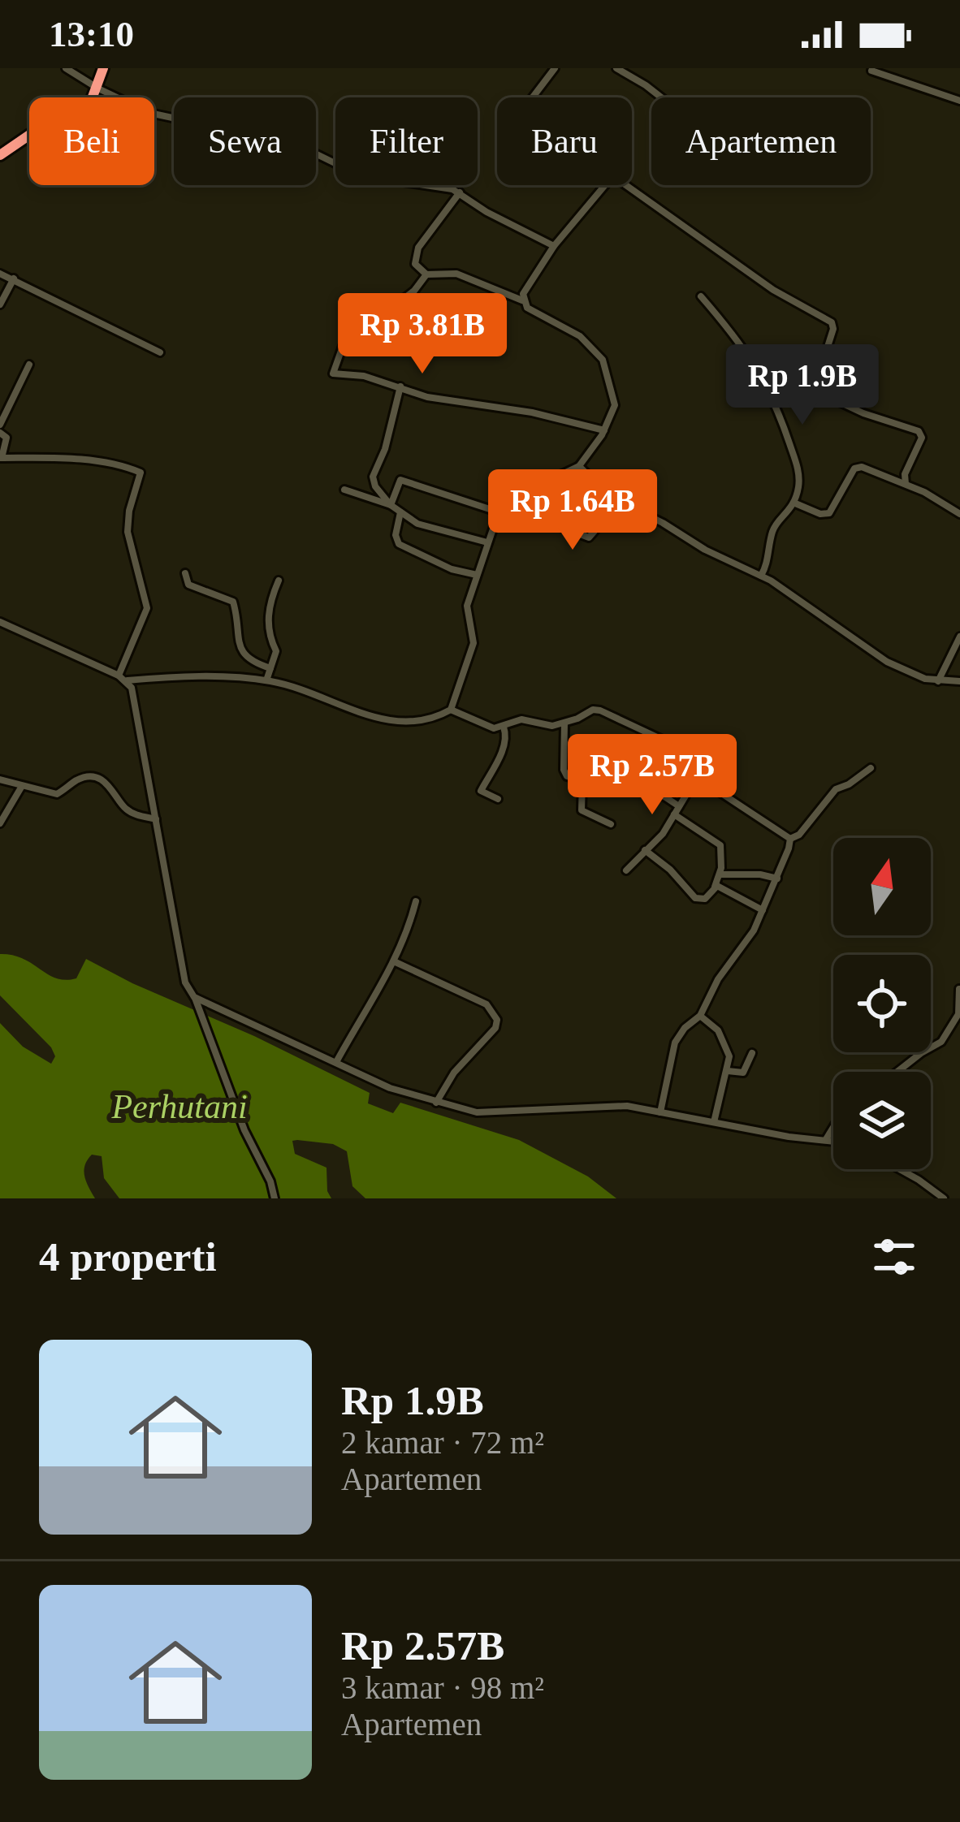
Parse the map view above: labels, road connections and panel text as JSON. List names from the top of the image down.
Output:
{
  "parks": ["Perhutani"],
  "north": "top",
  "page": {
    "status": "13:10",
    "chip": [
      "Beli",
      "Sewa",
      "Filter",
      "Baru",
      "Apartemen"
    ],
    "price": [
      "Rp 3.81B",
      "Rp 1.9B",
      "Rp 1.64B",
      "Rp 2.57B"
    ],
    "heading": "4 properti",
    "list": [
      {
        "name": "Rp 1.9B",
        "note": "2 kamar · 72 m² · Apartemen"
      },
      {
        "name": "Rp 2.57B",
        "note": "3 kamar · 98 m² · Apartemen"
      }
    ]
  }
}
